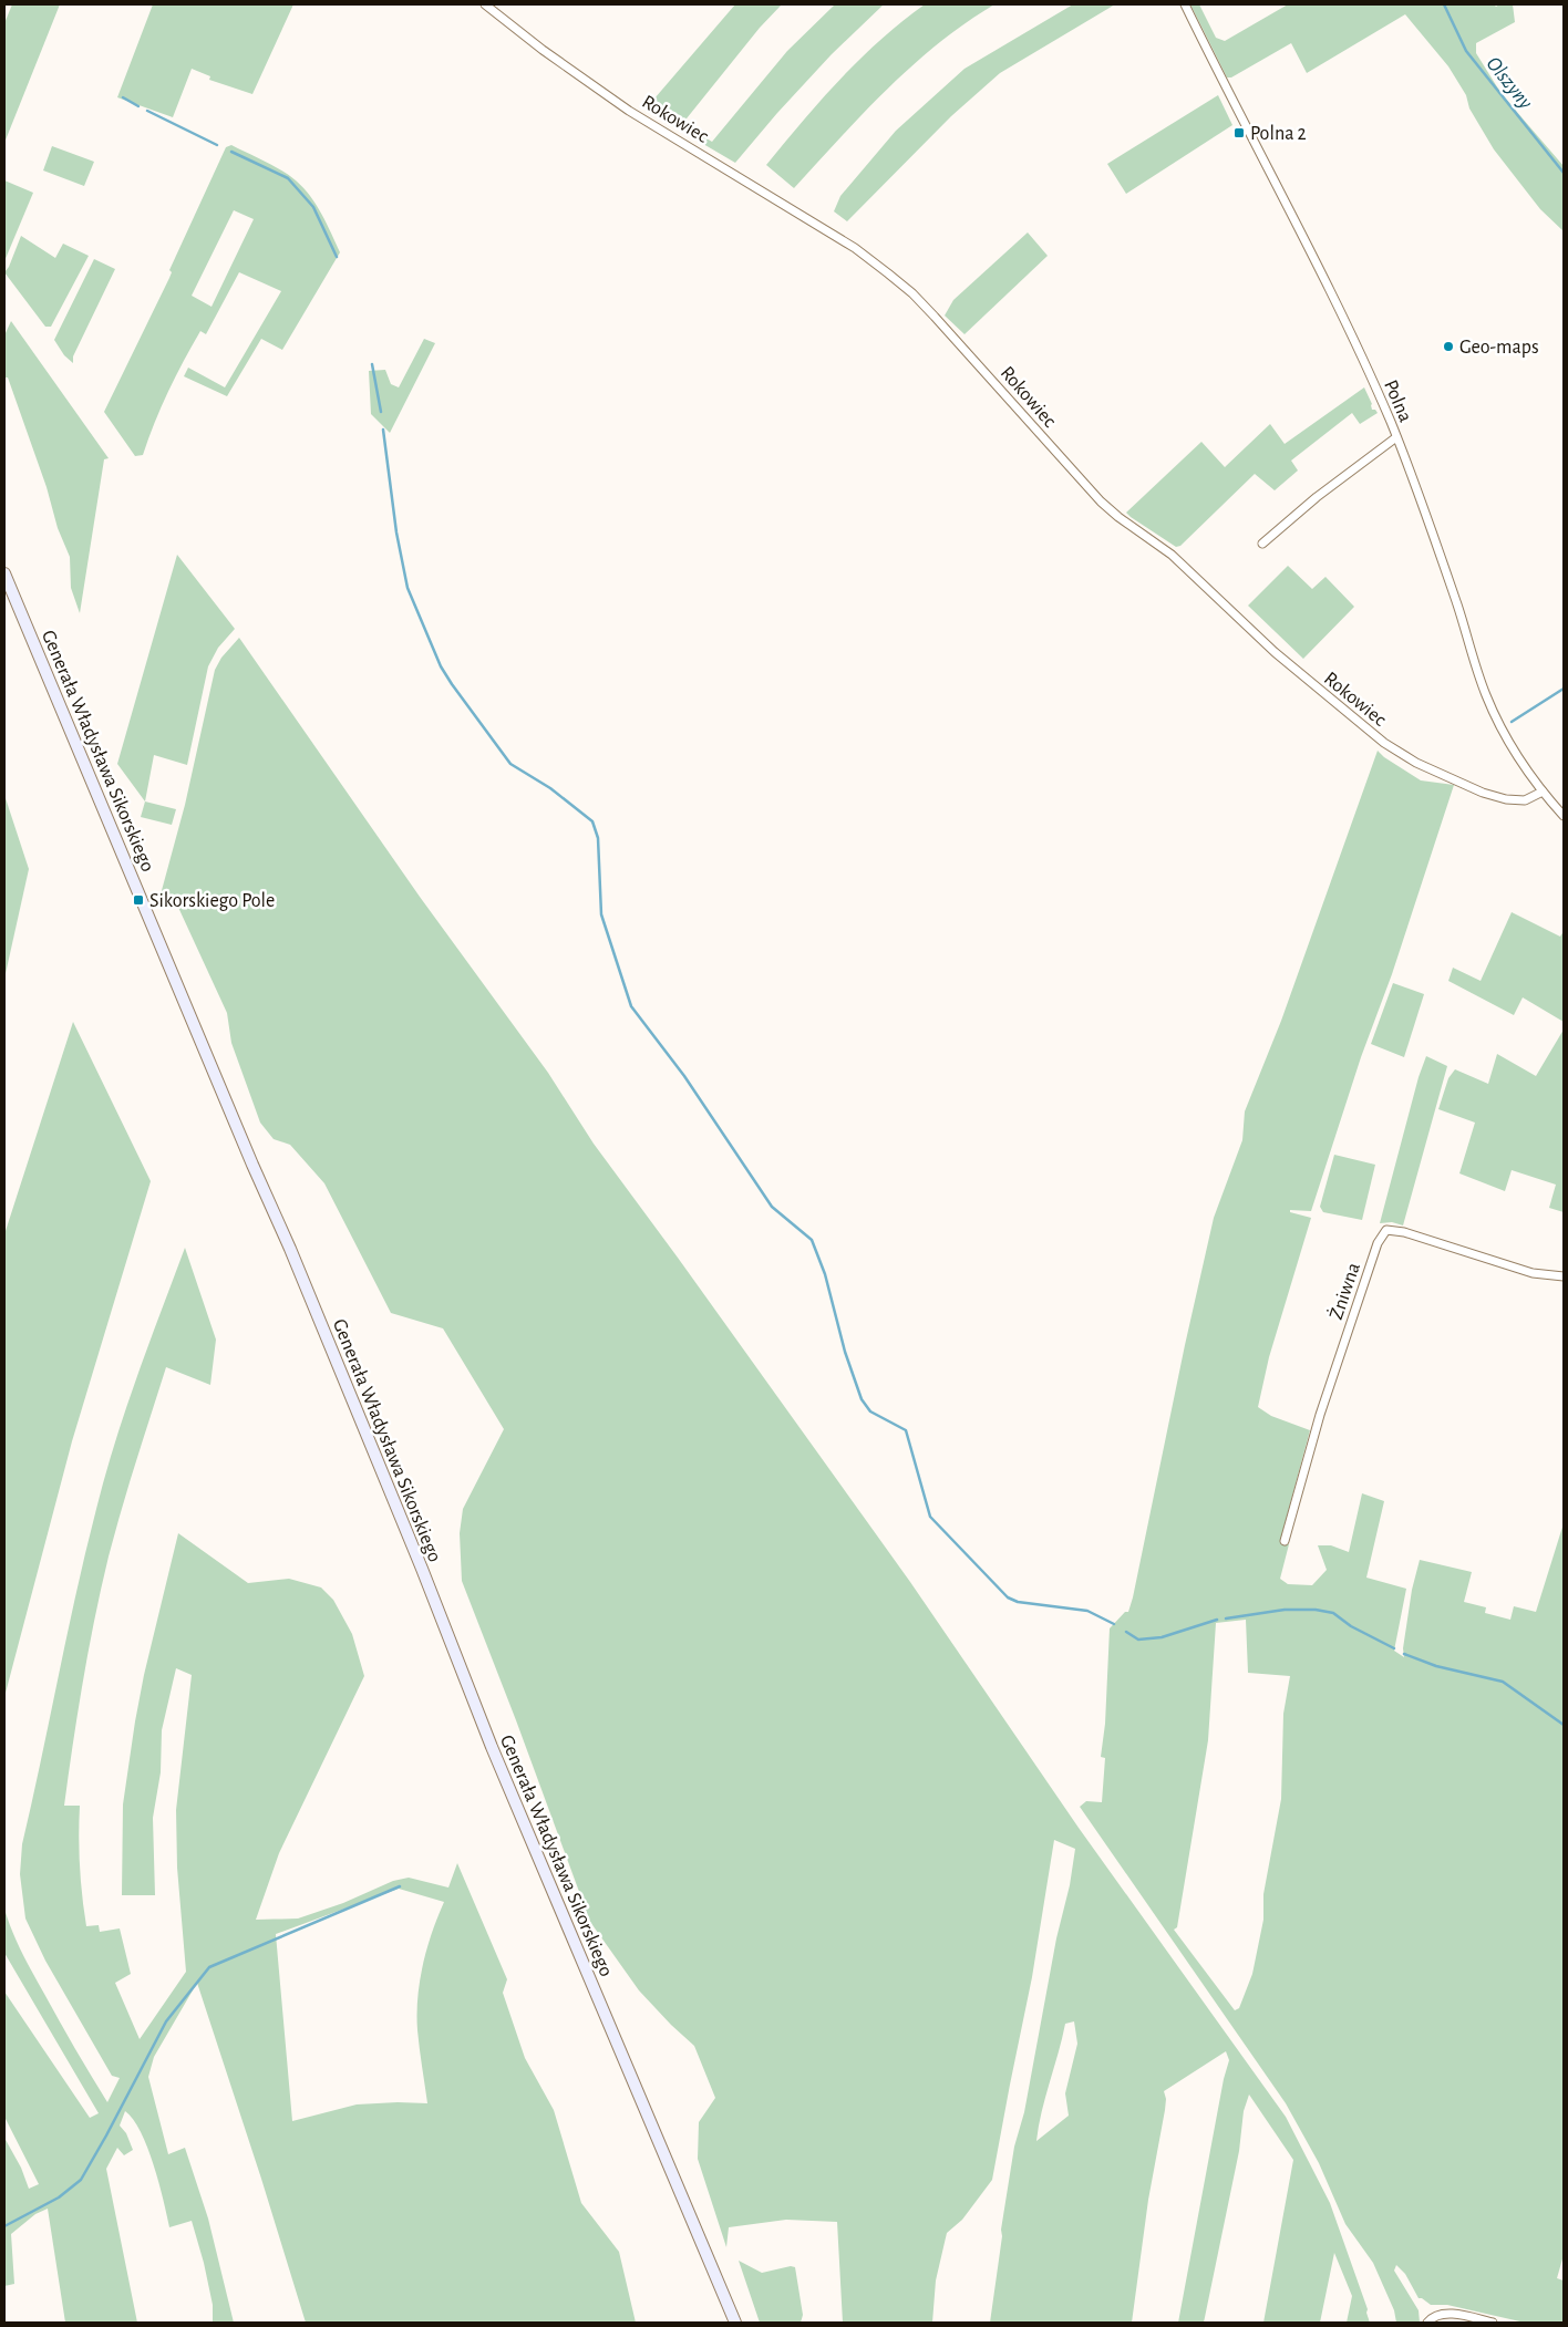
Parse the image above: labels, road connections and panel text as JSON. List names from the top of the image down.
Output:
{
  "streets": {
    "street": [
      "Rokowiec",
      "Polna",
      "Generała Władysława Sikorskiego",
      "Żniwna"
    ]
  },
  "crossings": [
    ["Rokowiec", "Polna"]
  ],
  "water": ["Olszyny"],
  "places": {
    "transit": ["Polna 2", "Sikorskiego Pole"],
    "other": ["Geo-maps"]
  }
}
